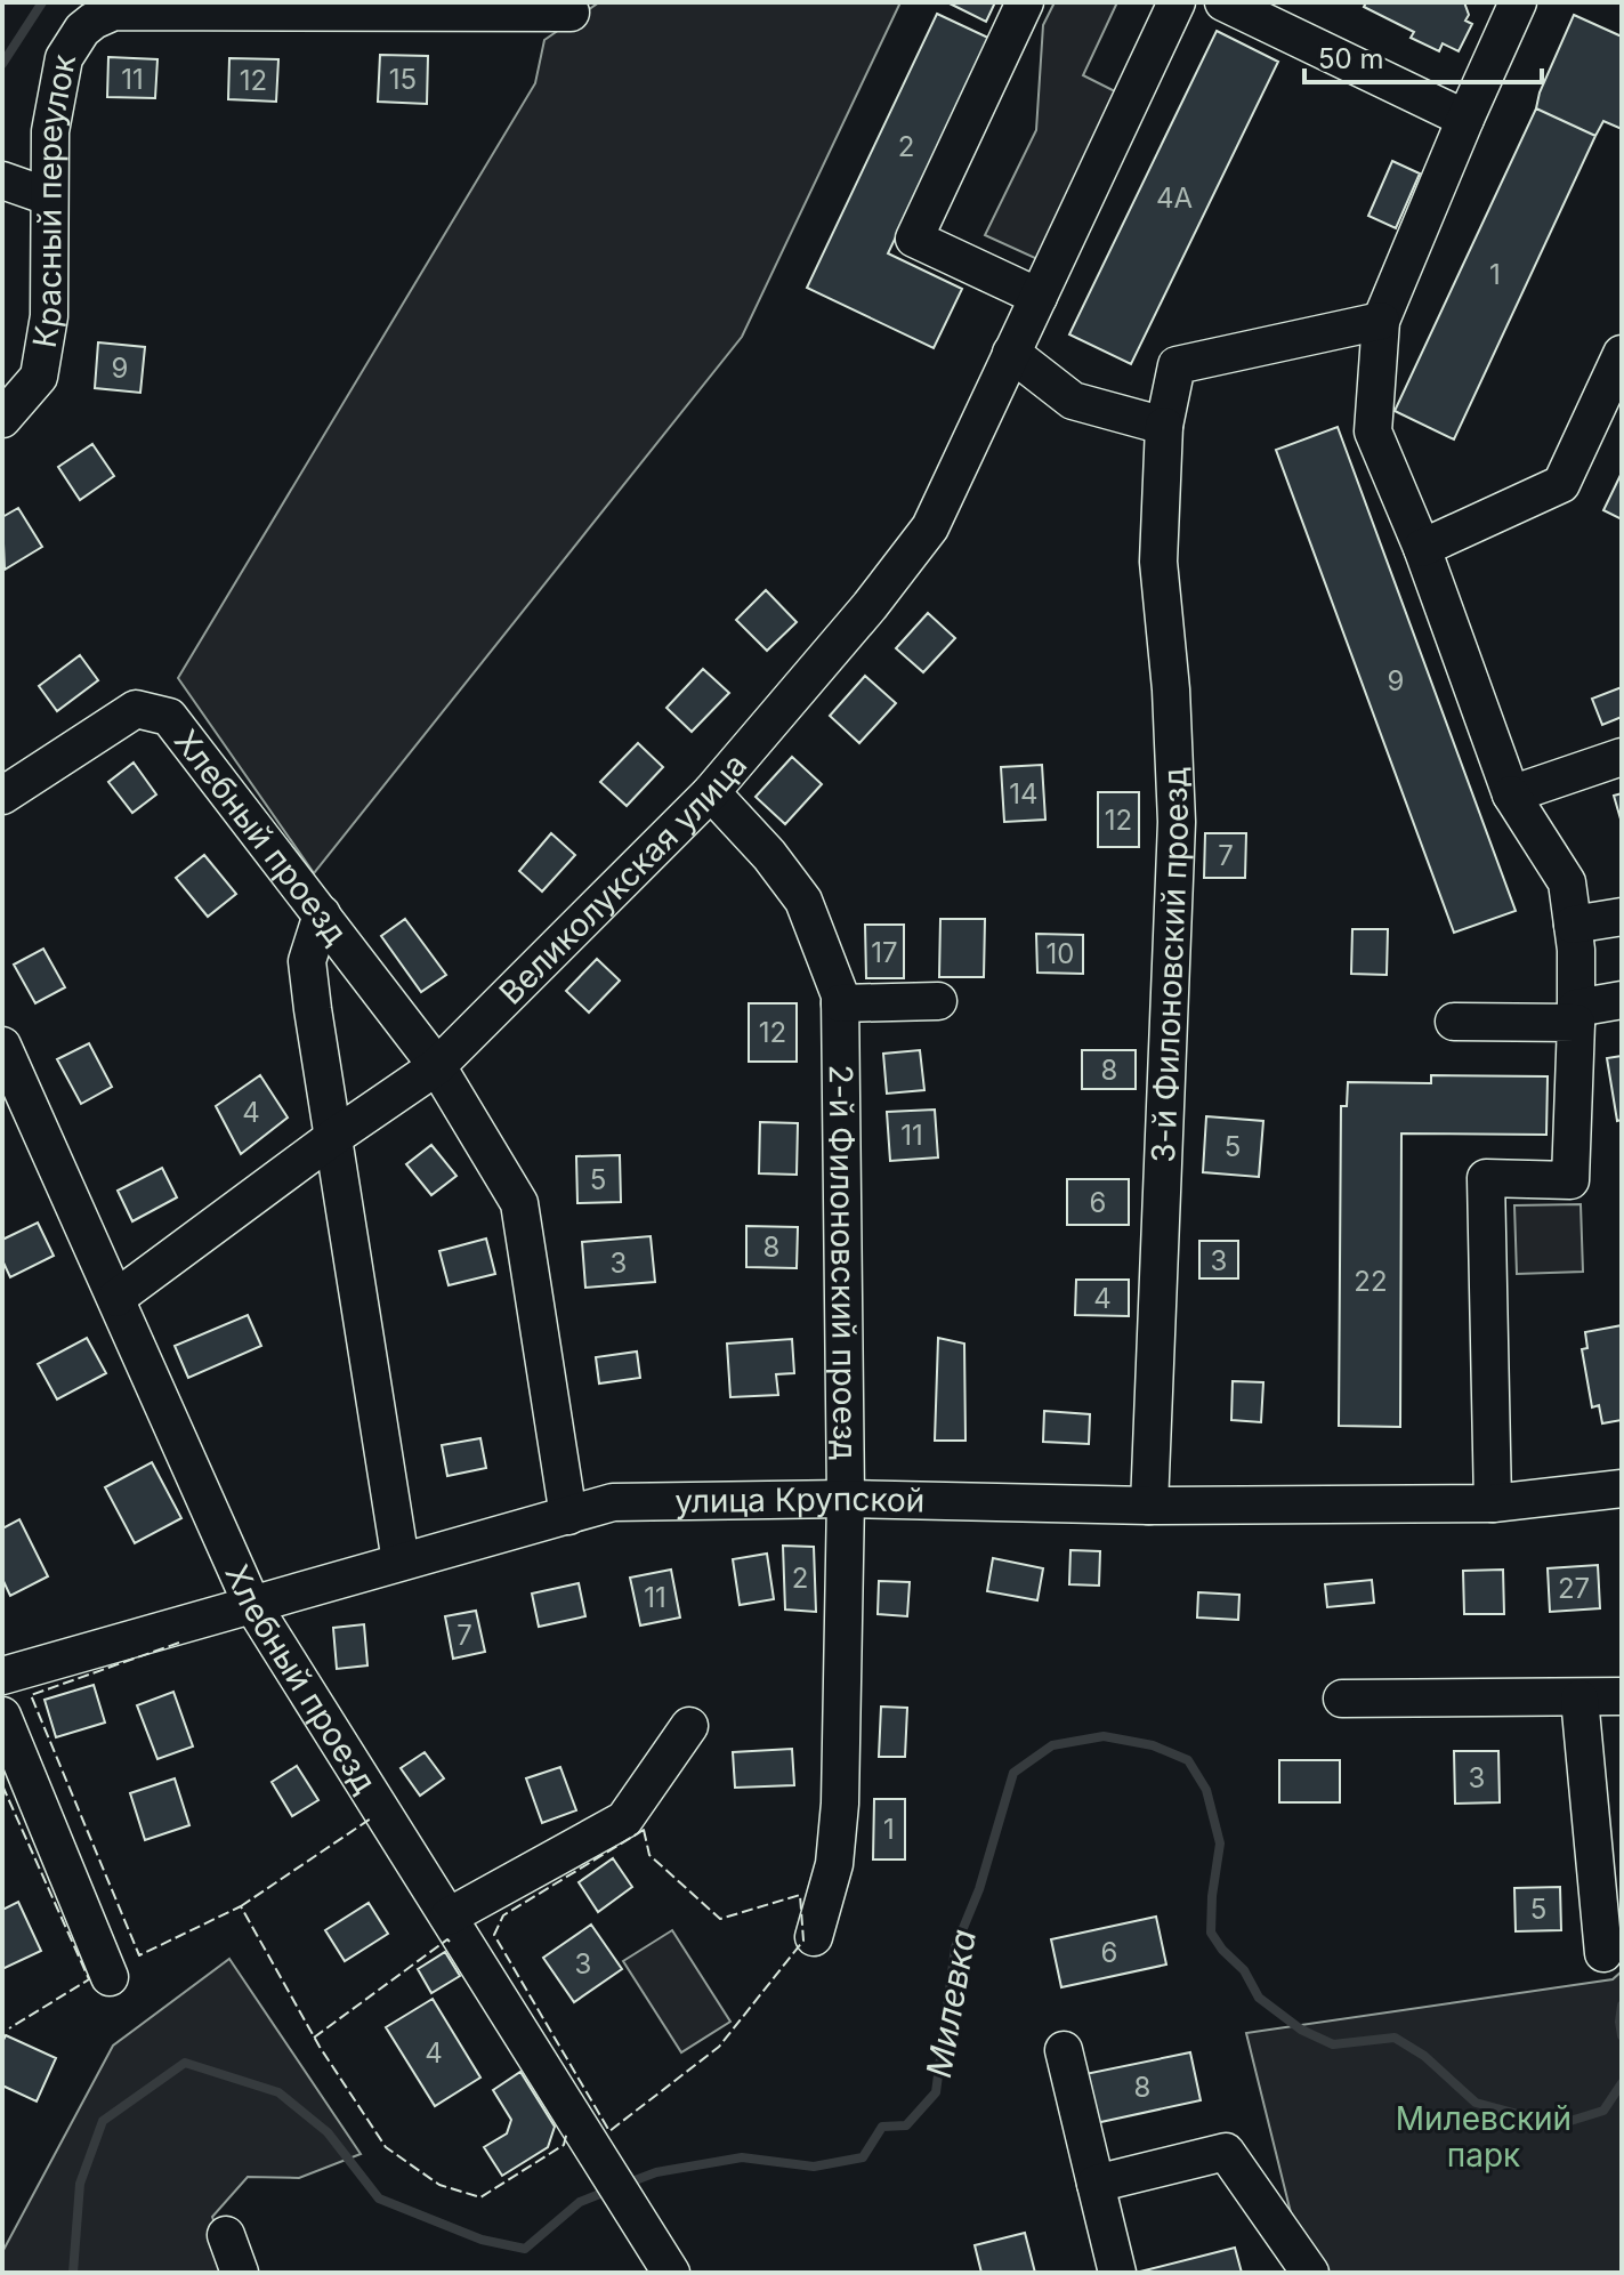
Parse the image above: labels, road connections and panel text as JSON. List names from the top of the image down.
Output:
{
  "streets": {
    "street": [
      "Красный переулок",
      "Хлебный проезд",
      "Великолукская улица",
      "3-й Филоновский проезд",
      "2-й Филоновский проезд",
      "улица Крупской"
    ]
  },
  "crossings": [
    ["Хлебный проезд", "Великолукская улица"],
    ["Хлебный проезд", "улица Крупской"],
    ["Великолукская улица", "2-й Филоновский проезд"],
    ["3-й Филоновский проезд", "улица Крупской"],
    ["2-й Филоновский проезд", "улица Крупской"]
  ],
  "water": ["Милевка"],
  "parks": ["Милевский парк"],
  "house_numbers": [
    "11",
    "15",
    "12",
    "2",
    "4А",
    "1",
    "9",
    "9",
    "14",
    "12",
    "7",
    "17",
    "10",
    "12",
    "8",
    "4",
    "11",
    "5",
    "5",
    "6",
    "8",
    "3",
    "3",
    "22",
    "4",
    "2",
    "27",
    "11",
    "7",
    "3",
    "1",
    "5",
    "6",
    "3",
    "4",
    "8"
  ],
  "scale_bar": "50 m"
}
